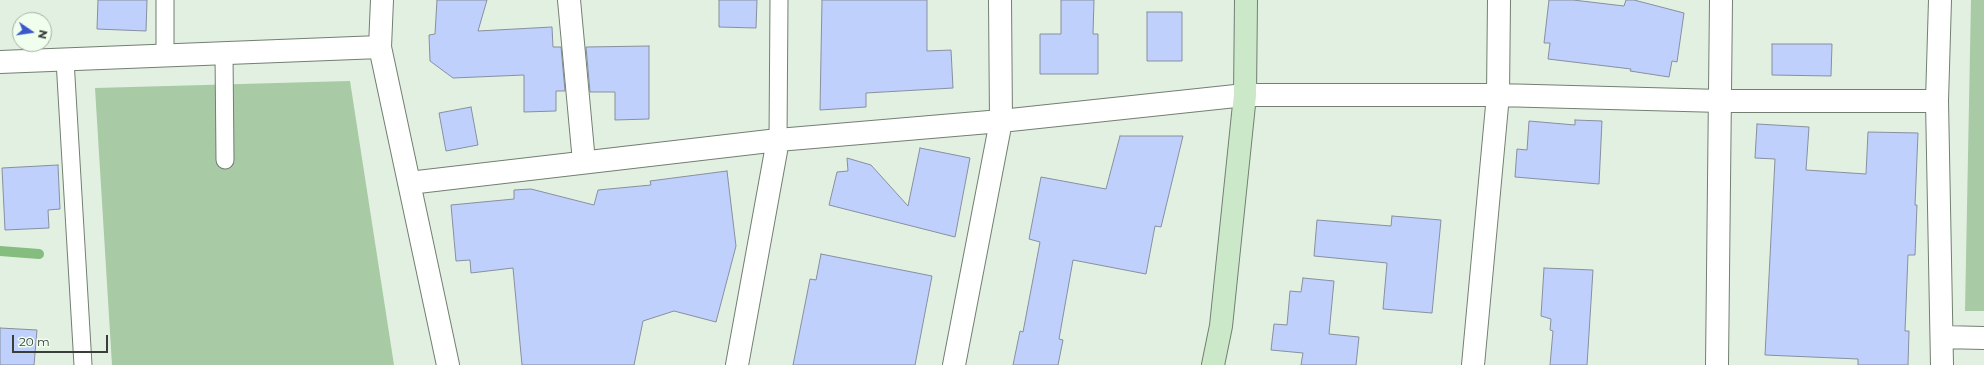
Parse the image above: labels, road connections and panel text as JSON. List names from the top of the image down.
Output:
{
  "scale_bar": "20 m",
  "north": "right"
}
